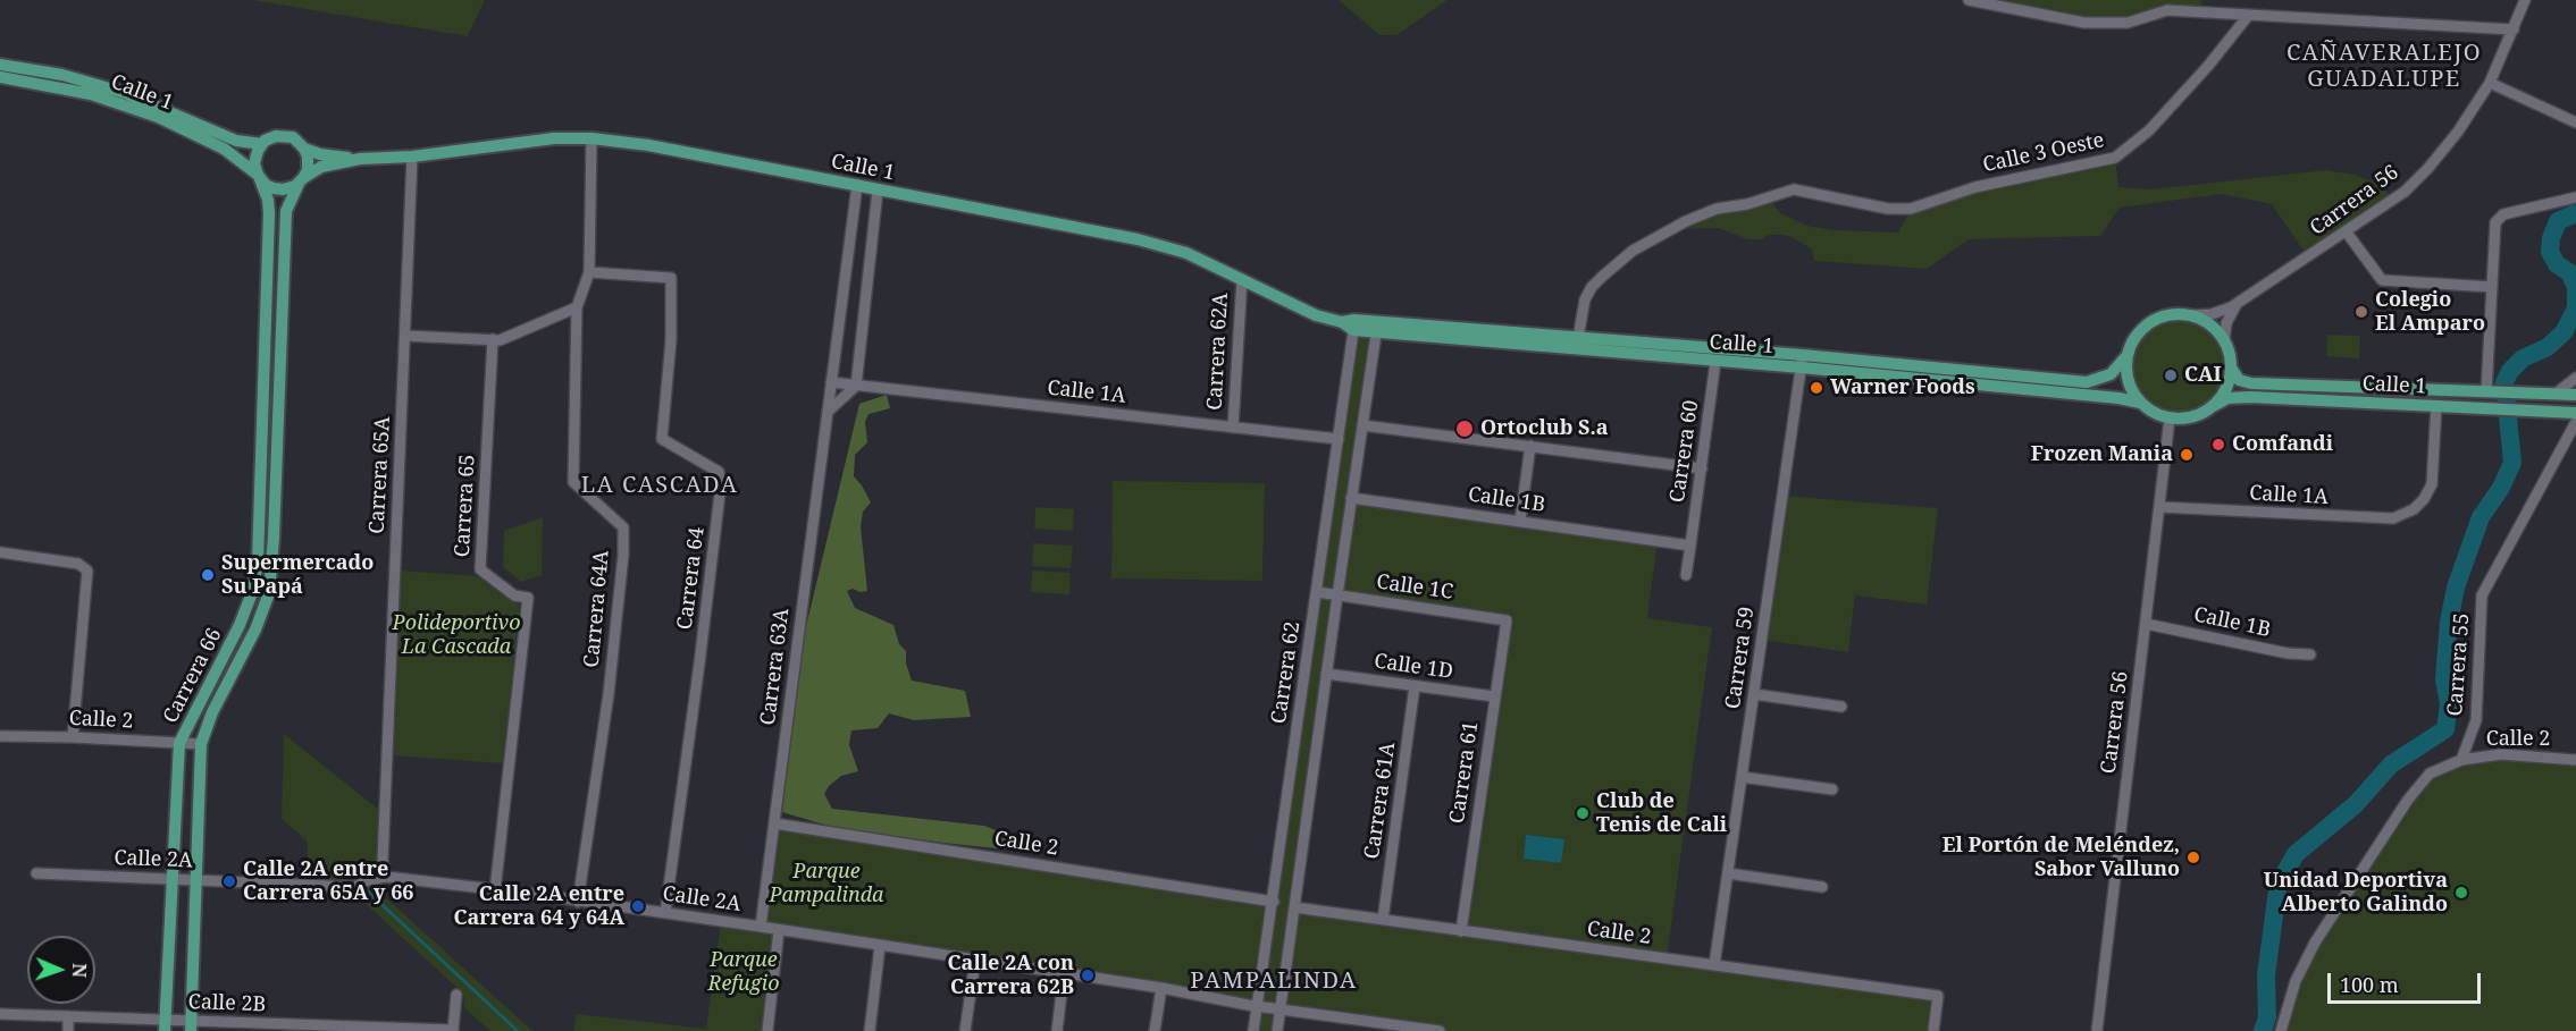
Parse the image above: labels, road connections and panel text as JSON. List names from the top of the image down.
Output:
{
  "streets": {
    "main road": ["Calle 1", "Carrera 66"],
    "street": [
      "Calle 3 Oeste",
      "Carrera 56",
      "Carrera 62A",
      "Calle 1A",
      "Carrera 60",
      "Carrera 65A",
      "Calle 1B",
      "Carrera 65",
      "Carrera 64",
      "Calle 1C",
      "Carrera 64A",
      "Carrera 59",
      "Carrera 55",
      "Carrera 63A",
      "Calle 1D",
      "Carrera 62",
      "Calle 2",
      "Carrera 61",
      "Carrera 61A",
      "Calle 2A",
      "Calle 2B"
    ]
  },
  "crossings": [
    ["Calle 1", "Calle 3 Oeste"],
    ["Calle 1", "Carrera 56"],
    ["Calle 1", "Carrera 62A"],
    ["Calle 1", "Calle 1A"],
    ["Calle 1", "Carrera 60"],
    ["Calle 1", "Carrera 65A"],
    ["Calle 1", "Carrera 64A"],
    ["Calle 1", "Carrera 59"],
    ["Calle 1", "Carrera 63A"],
    ["Calle 1", "Carrera 62"],
    ["Calle 1", "Carrera 66"],
    ["Carrera 56", "Calle 1A"],
    ["Carrera 56", "Calle 1B"],
    ["Carrera 62A", "Calle 1A"],
    ["Calle 1A", "Carrera 63A"],
    ["Calle 1A", "Carrera 62"],
    ["Carrera 60", "Calle 1B"],
    ["Carrera 65A", "Calle 2A"],
    ["Calle 1B", "Carrera 62"],
    ["Carrera 65", "Calle 2A"],
    ["Carrera 64", "Carrera 64A"],
    ["Carrera 64", "Calle 2A"],
    ["Calle 1C", "Carrera 62"],
    ["Calle 1C", "Carrera 61"],
    ["Carrera 64A", "Calle 2A"],
    ["Carrera 59", "Calle 2"],
    ["Carrera 55", "Calle 2"],
    ["Carrera 63A", "Calle 2"],
    ["Carrera 63A", "Calle 2A"],
    ["Calle 1D", "Carrera 62"],
    ["Calle 1D", "Carrera 61"],
    ["Calle 1D", "Carrera 61A"],
    ["Carrera 62", "Calle 2"],
    ["Carrera 62", "Calle 2A"],
    ["Carrera 66", "Calle 2"],
    ["Carrera 66", "Calle 2A"],
    ["Carrera 66", "Calle 2B"],
    ["Calle 2", "Carrera 61"],
    ["Calle 2", "Carrera 61A"]
  ],
  "districts": ["CAÑAVERALEJO GUADALUPE", "LA CASCADA", "PAMPALINDA"],
  "parks": ["Polideportivo La Cascada", "Parque Pampalinda", "Parque Refugio"],
  "places": [
    "Colegio El Amparo",
    "CAI",
    "Warner Foods",
    "Ortoclub S.a",
    "Comfandi",
    "Frozen Mania",
    "Supermercado Su Papá",
    "Club de Tenis de Cali",
    "El Portón de Meléndez, Sabor Valluno",
    "Calle 2A entre Carrera 65A y 66",
    "Unidad Deportiva Alberto Galindo",
    "Calle 2A entre Carrera 64 y 64A",
    "Calle 2A con Carrera 62B"
  ],
  "scale_bar": "100 m",
  "north": "right"
}
